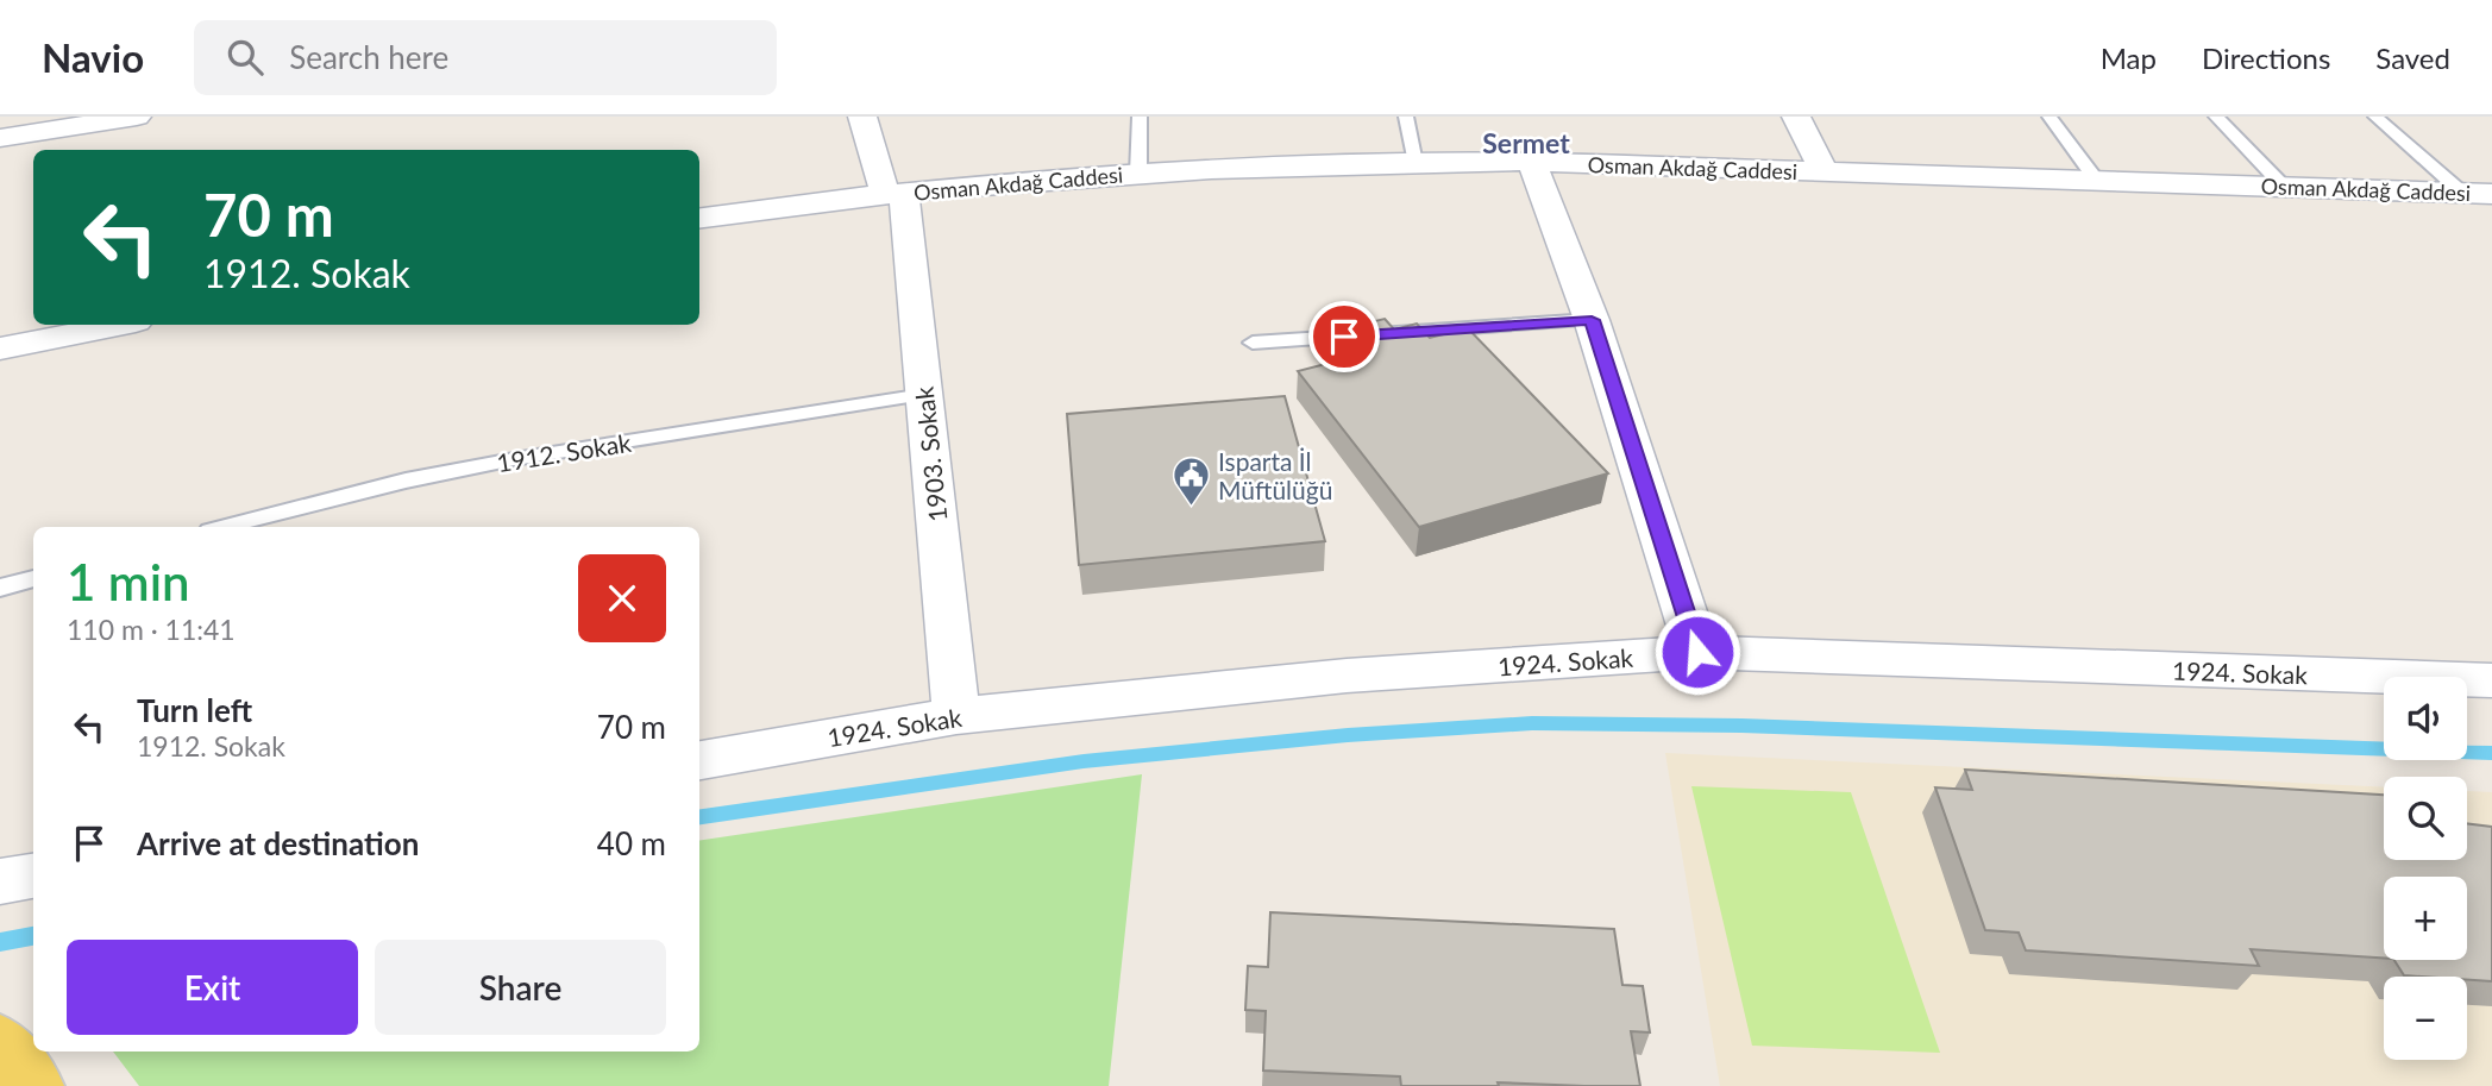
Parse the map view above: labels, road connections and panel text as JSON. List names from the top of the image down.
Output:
{
  "streets": {
    "street": ["Osman Akdağ Caddesi", "1903. Sokak", "1924. Sokak"],
    "lane": ["1912. Sokak"]
  },
  "crossings": [
    ["Osman Akdağ Caddesi", "1903. Sokak"],
    ["1912. Sokak", "1903. Sokak"],
    ["1903. Sokak", "1924. Sokak"]
  ],
  "districts": ["Sermet"],
  "places": {
    "public building": ["Isparta İl Müftülüğü"]
  },
  "page": {
    "header": "Navio",
    "search": "Search here",
    "nav": ["Map", "Directions", "Saved"],
    "turn": ["70 m", "1912. Sokak"],
    "heading": ["1 min", "110 m · 11:41"],
    "list": [
      {
        "name": "Turn left",
        "note": "1912. Sokak",
        "value": "70 m"
      },
      {
        "name": "Arrive at destination",
        "value": "40 m"
      }
    ],
    "map_buttons": ["+", "−"],
    "buttons": ["Exit", "Share"]
  }
}
